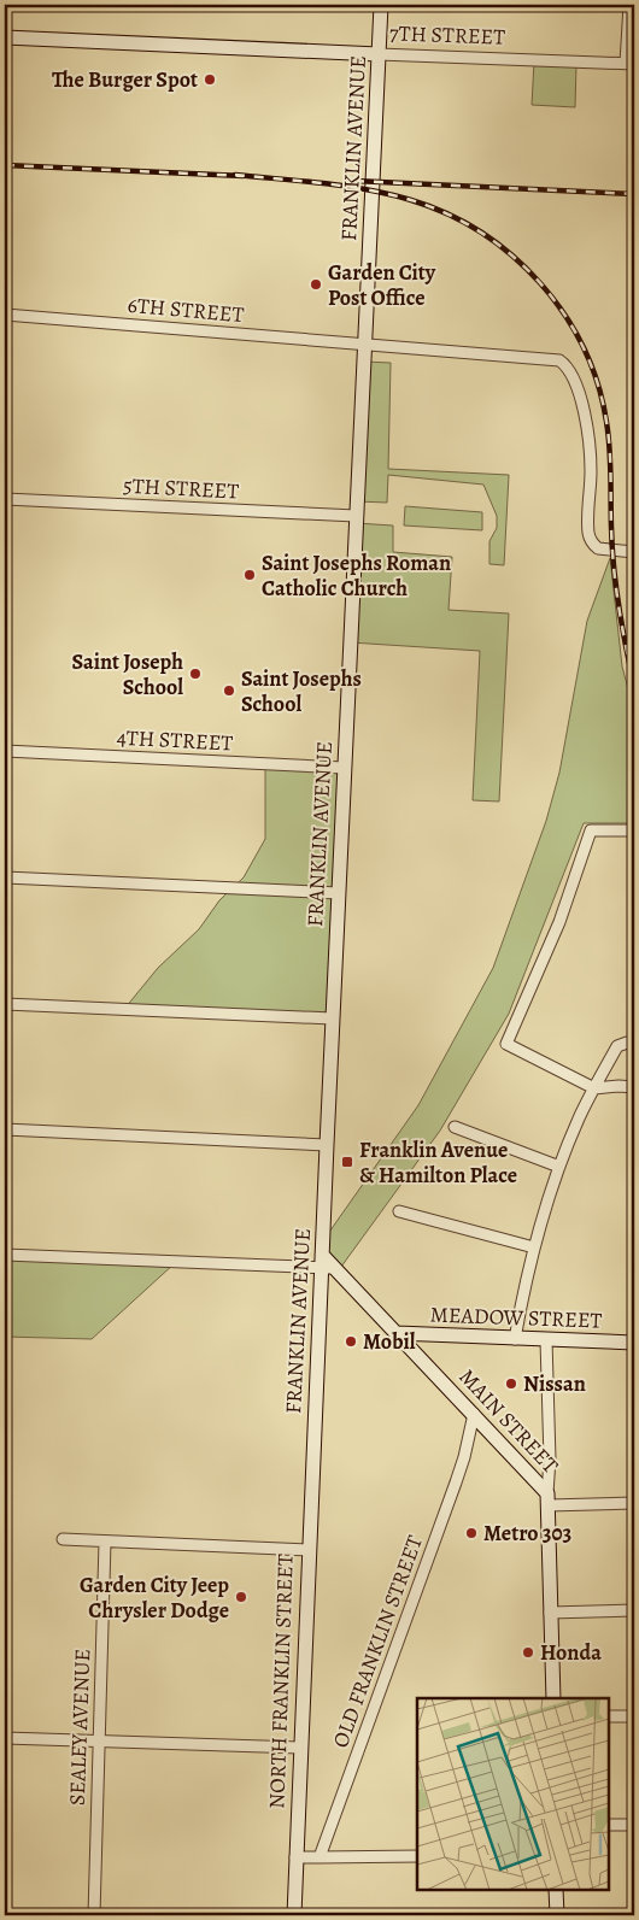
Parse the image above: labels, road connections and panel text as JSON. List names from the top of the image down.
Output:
{
  "streets": {
    "main road": [
      "7TH STREET",
      "FRANKLIN AVENUE",
      "MEADOW STREET",
      "MAIN STREET",
      "NORTH FRANKLIN STREET"
    ],
    "street": [
      "6TH STREET",
      "5TH STREET",
      "4TH STREET",
      "OLD FRANKLIN STREET",
      "SEALEY AVENUE"
    ]
  },
  "crossings": [
    ["7TH STREET", "FRANKLIN AVENUE"],
    ["FRANKLIN AVENUE", "6TH STREET"],
    ["FRANKLIN AVENUE", "5TH STREET"],
    ["FRANKLIN AVENUE", "4TH STREET"],
    ["FRANKLIN AVENUE", "MAIN STREET"],
    ["FRANKLIN AVENUE", "NORTH FRANKLIN STREET"],
    ["MEADOW STREET", "MAIN STREET"],
    ["MAIN STREET", "OLD FRANKLIN STREET"]
  ],
  "places": {
    "other": [
      "The Burger Spot",
      "Garden City Post Office",
      "Saint Josephs Roman Catholic Church",
      "Saint Joseph School",
      "Saint Josephs School",
      "Mobil",
      "Nissan",
      "Metro 303",
      "Garden City Jeep Chrysler Dodge",
      "Honda"
    ],
    "transit": ["Franklin Avenue & Hamilton Place"]
  }
}
